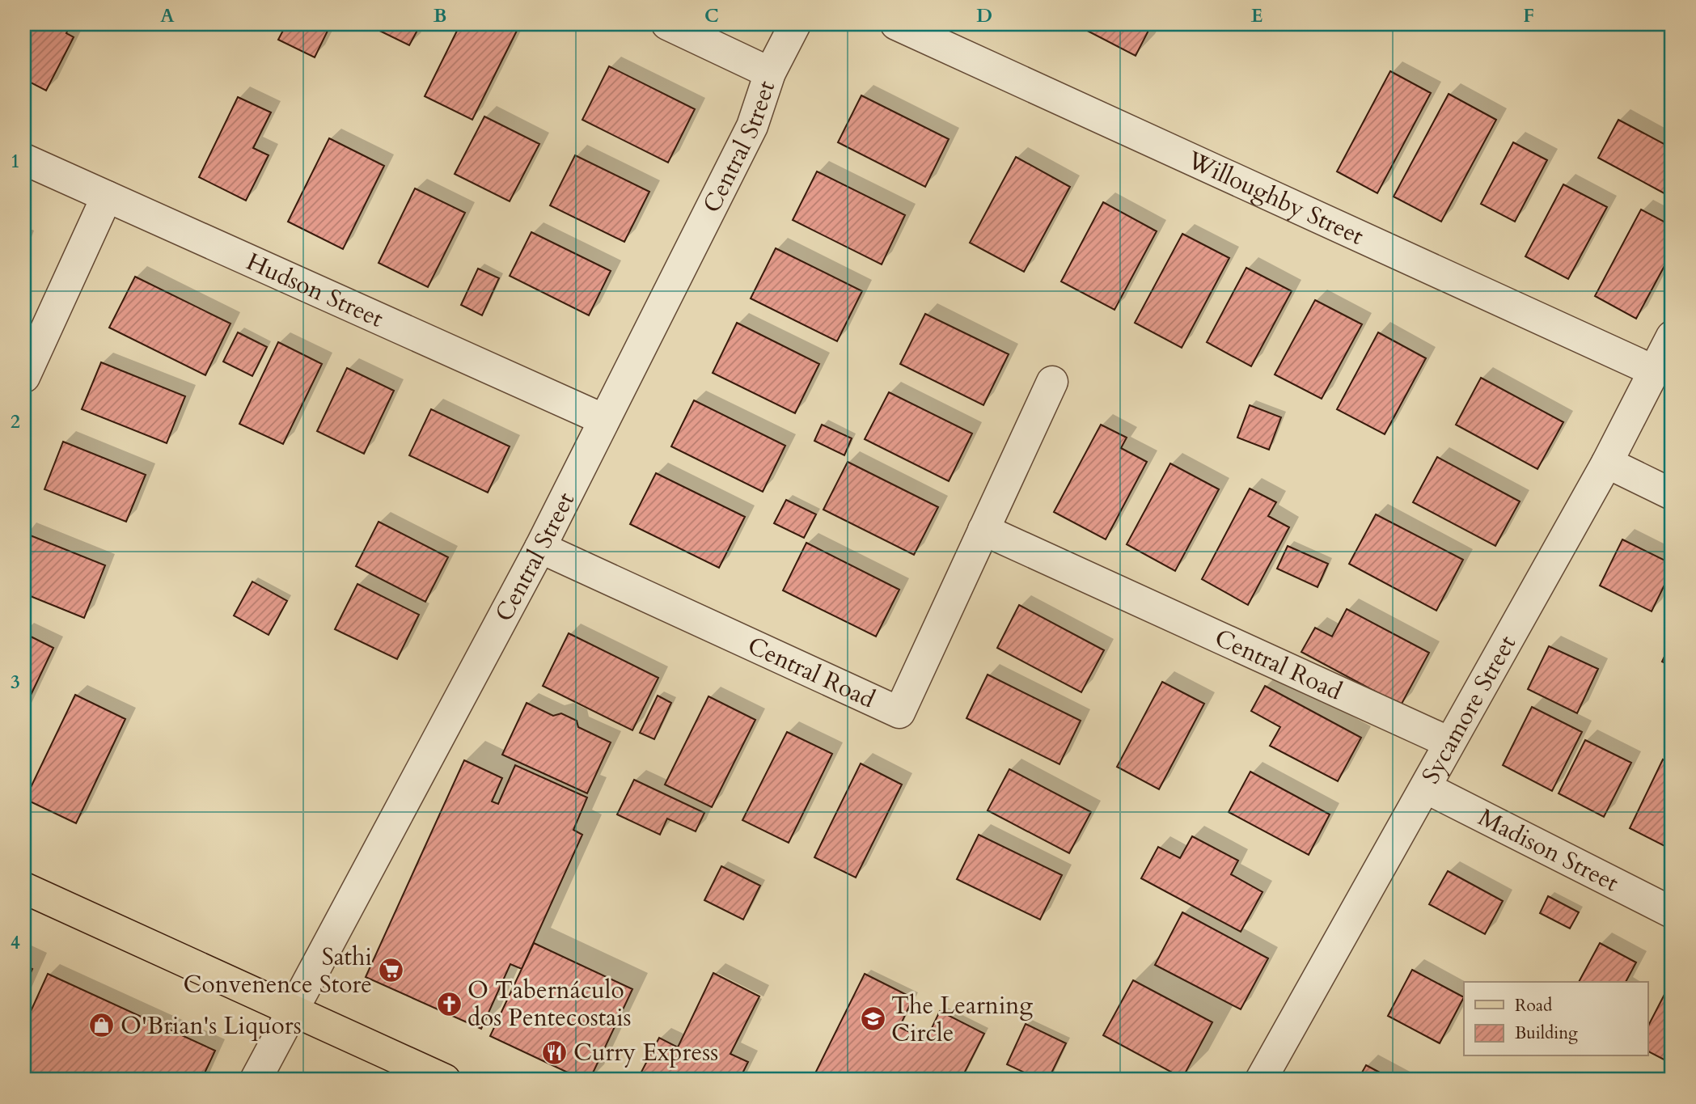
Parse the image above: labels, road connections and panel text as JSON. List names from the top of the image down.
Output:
{
  "streets": {
    "street": [
      "Central Street",
      "Willoughby Street",
      "Hudson Street",
      "Central Road",
      "Sycamore Street",
      "Madison Street"
    ]
  },
  "crossings": [
    ["Central Street", "Hudson Street"],
    ["Central Street", "Central Road"],
    ["Willoughby Street", "Sycamore Street"],
    ["Central Road", "Sycamore Street"],
    ["Sycamore Street", "Madison Street"]
  ],
  "places": {
    "supermarket": ["Sathi Convenence Store"],
    "church": ["O Tabernáculo dos Pentecostais"],
    "school or university": ["The Learning Circle"],
    "shop": ["O'Brian's Liquors"],
    "restaurant": ["Curry Express"]
  },
  "legend": ["Road", "Building"],
  "grid": {
    "columns": [
      "A",
      "B",
      "C",
      "D",
      "E",
      "F"
    ],
    "rows": [
      "1",
      "2",
      "3",
      "4"
    ]
  }
}
